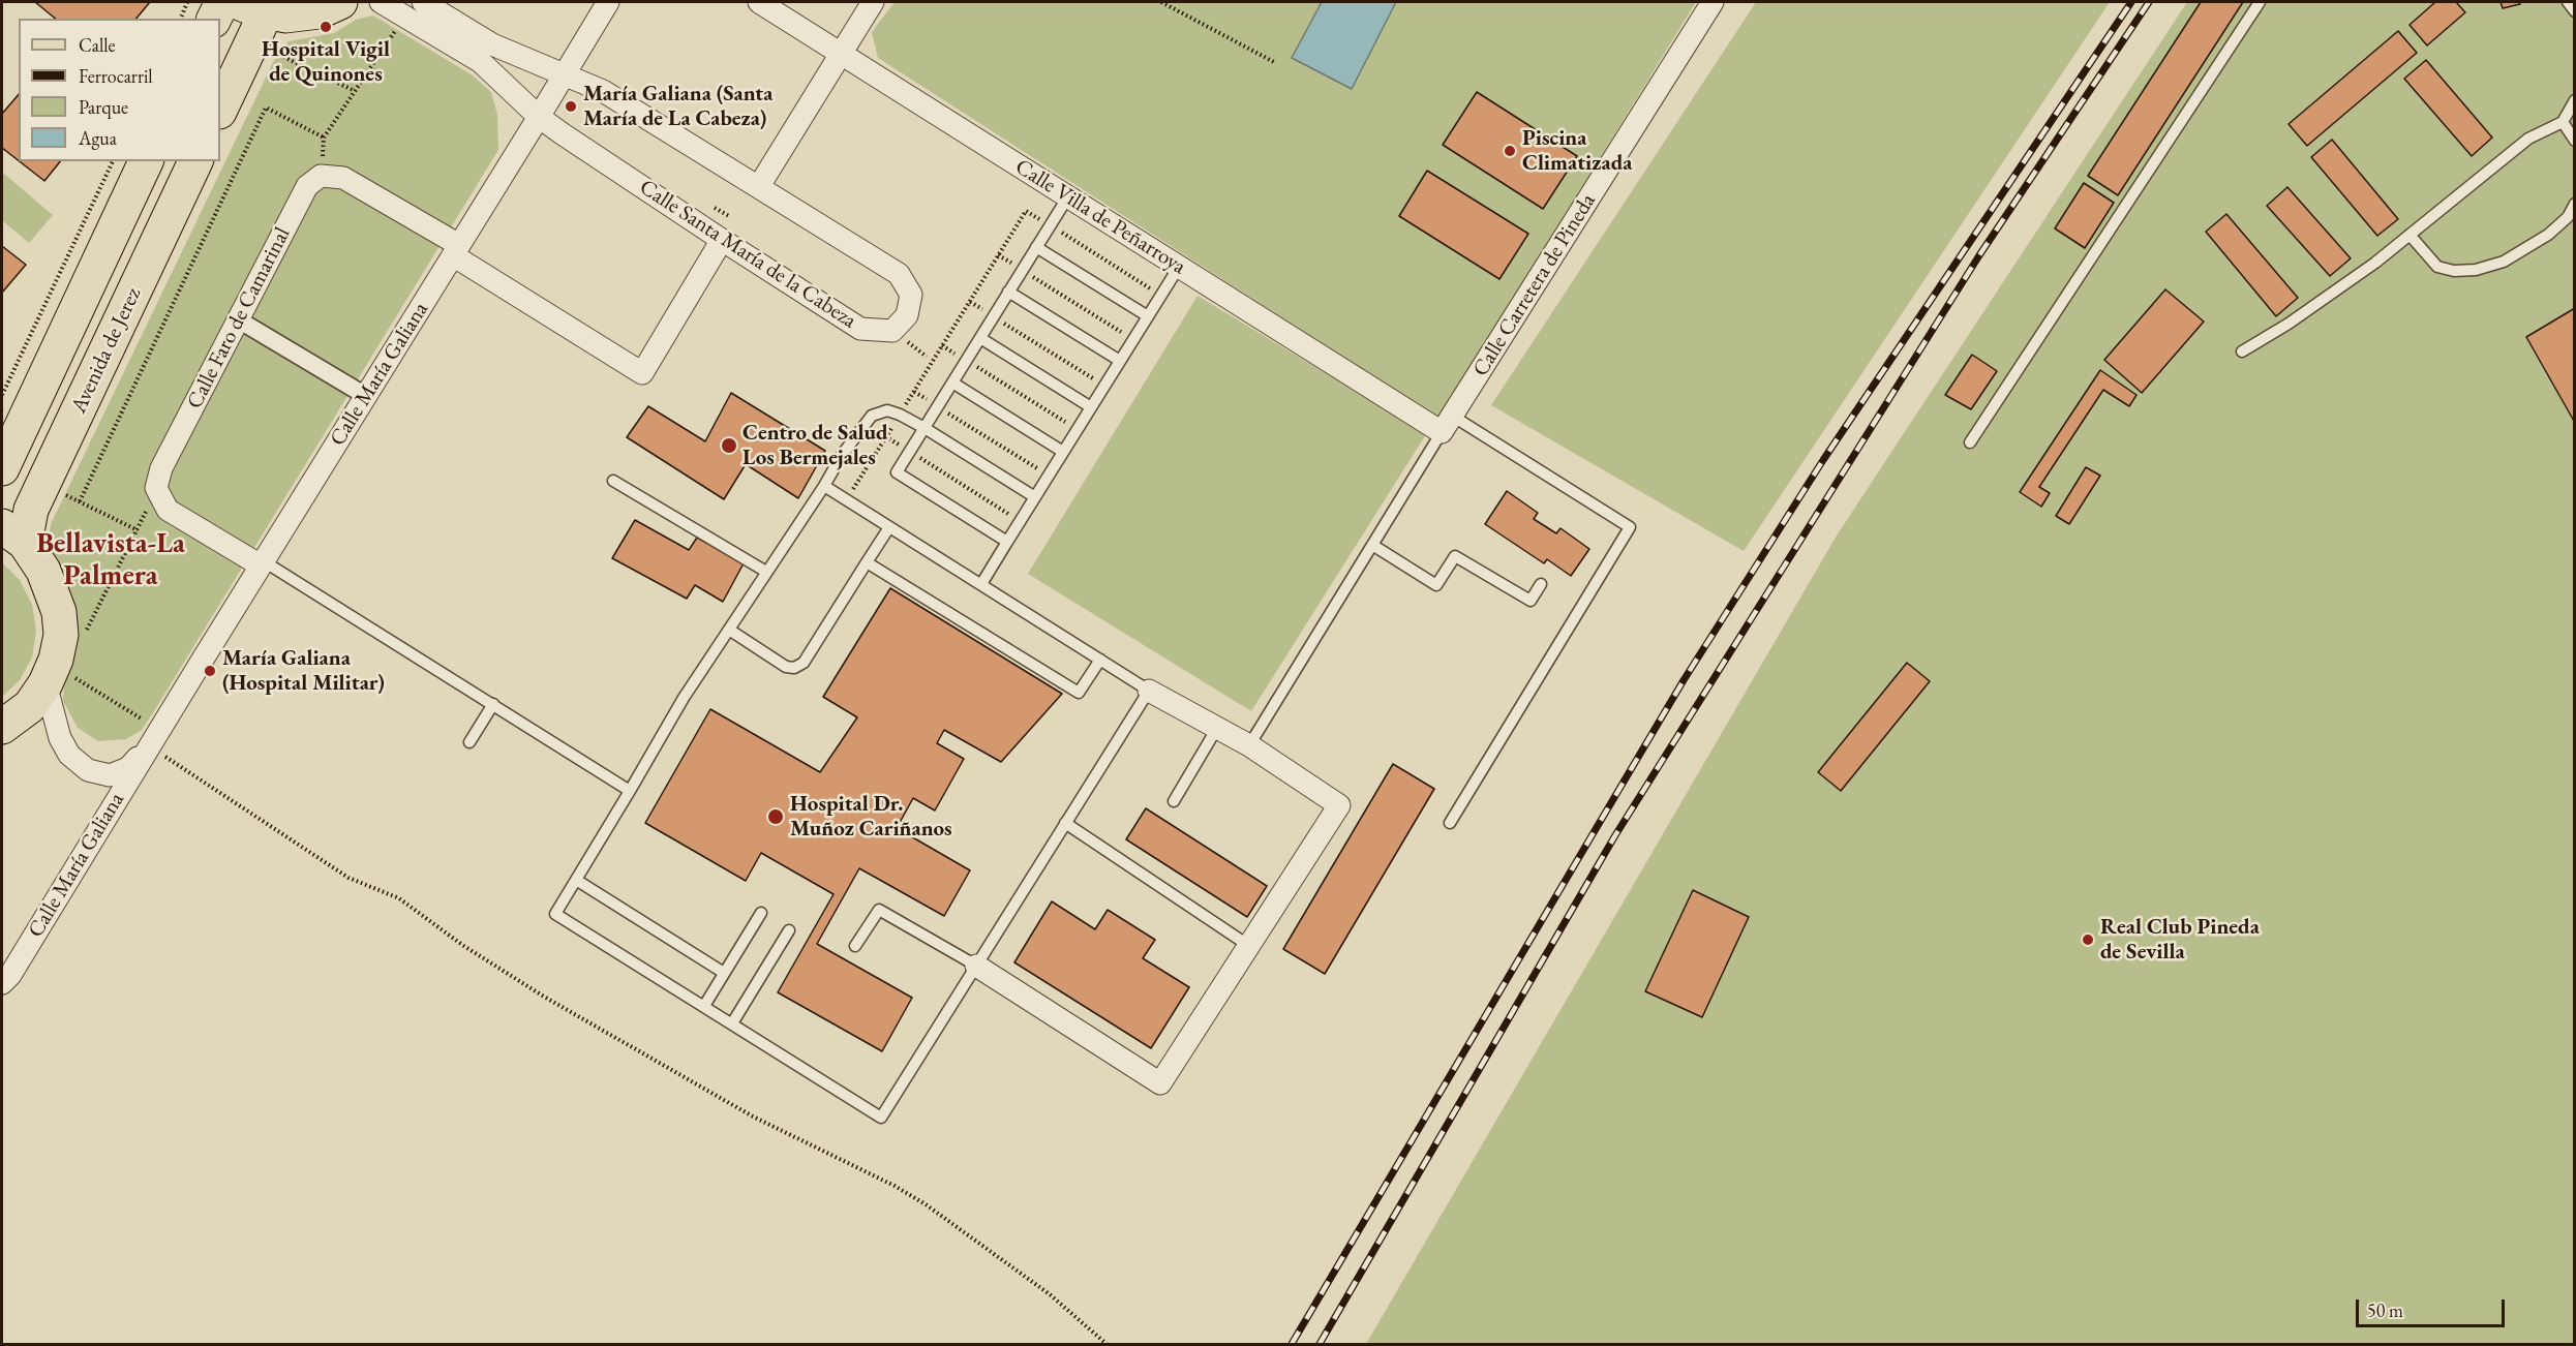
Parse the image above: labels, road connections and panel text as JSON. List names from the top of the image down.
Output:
{
  "streets": {
    "main road": ["Avenida de Jerez"],
    "street": [
      "Calle Villa de Peñarroya",
      "Calle Santa María de la Cabeza",
      "Calle Carretera de Pineda",
      "Calle Faro de Camarinal",
      "Calle María Galiana"
    ]
  },
  "crossings": [
    ["Calle Villa de Peñarroya", "Calle Carretera de Pineda"],
    ["Calle Santa María de la Cabeza", "Calle María Galiana"]
  ],
  "districts": ["Bellavista-La Palmera"],
  "places": [
    "Hospital Vigil de Quinones",
    "María Galiana (Santa María de La Cabeza)",
    "Piscina Climatizada",
    "Centro de Salud Los Bermejales",
    "María Galiana (Hospital Militar)",
    "Hospital Dr. Muñoz Cariñanos",
    "Real Club Pineda de Sevilla"
  ],
  "legend": [
    "Calle",
    "Ferrocarril",
    "Parque",
    "Agua"
  ],
  "scale_bar": "50 m"
}
